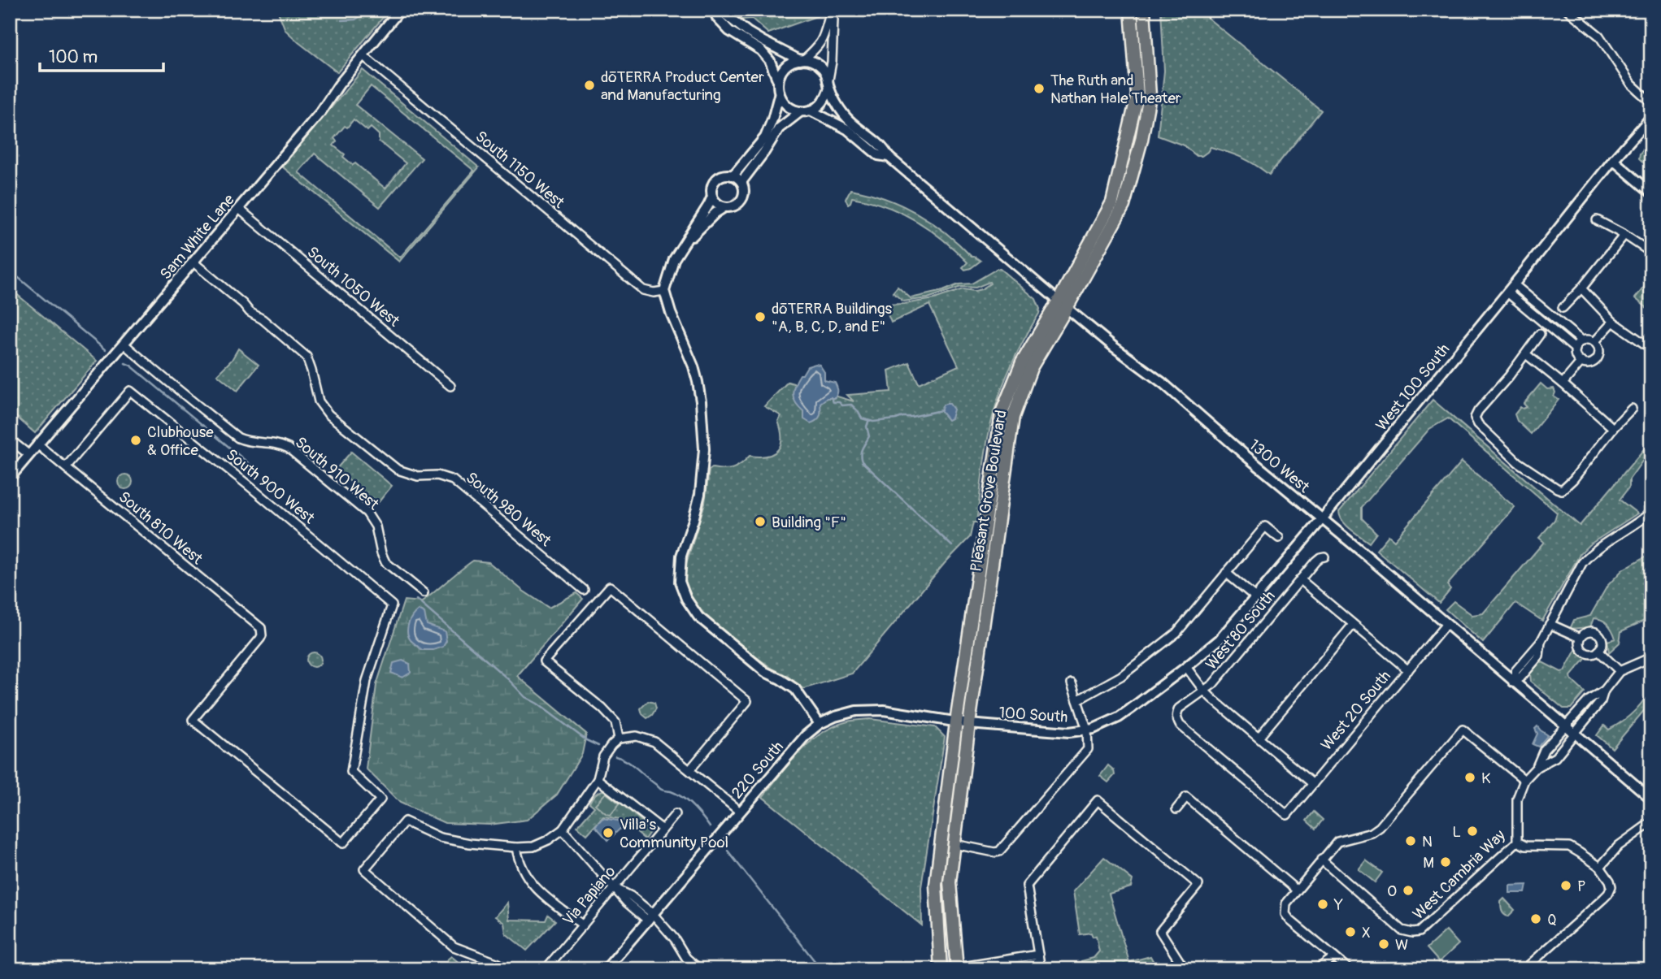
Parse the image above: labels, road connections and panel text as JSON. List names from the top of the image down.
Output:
{
  "streets": {
    "main road": ["Pleasant Grove Boulevard"],
    "street": [
      "South 1150 West",
      "Sam White Lane",
      "South 1050 West",
      "West 100 South",
      "1300 West",
      "South 910 West",
      "South 900 West",
      "South 980 West",
      "South 810 West",
      "West 80 South",
      "West 20 South",
      "100 South",
      "220 South",
      "West Cambria Way",
      "Via Papiano"
    ]
  },
  "crossings": [
    ["South 1150 West", "Sam White Lane"],
    ["Sam White Lane", "South 1050 West"],
    ["Sam White Lane", "South 910 West"],
    ["Sam White Lane", "South 980 West"],
    ["Sam White Lane", "South 810 West"],
    ["West 100 South", "1300 West"],
    ["West 100 South", "100 South"],
    ["1300 West", "Pleasant Grove Boulevard"],
    ["1300 West", "West 20 South"],
    ["1300 West", "West Cambria Way"],
    ["South 900 West", "South 810 West"],
    ["Pleasant Grove Boulevard", "100 South"],
    ["Pleasant Grove Boulevard", "220 South"],
    ["West 80 South", "West 20 South"],
    ["100 South", "220 South"]
  ],
  "places": [
    "dōTERRA Product Center and Manufacturing",
    "The Ruth and Nathan Hale Theater",
    "dōTERRA Buildings \"A, B, C, D, and E\"",
    "Clubhouse & Office",
    "Building \"F\"",
    "K",
    "L",
    "Villa's Community Pool",
    "N",
    "M",
    "P",
    "O",
    "Y",
    "Q",
    "X",
    "W"
  ],
  "scale_bar": "100 m"
}
